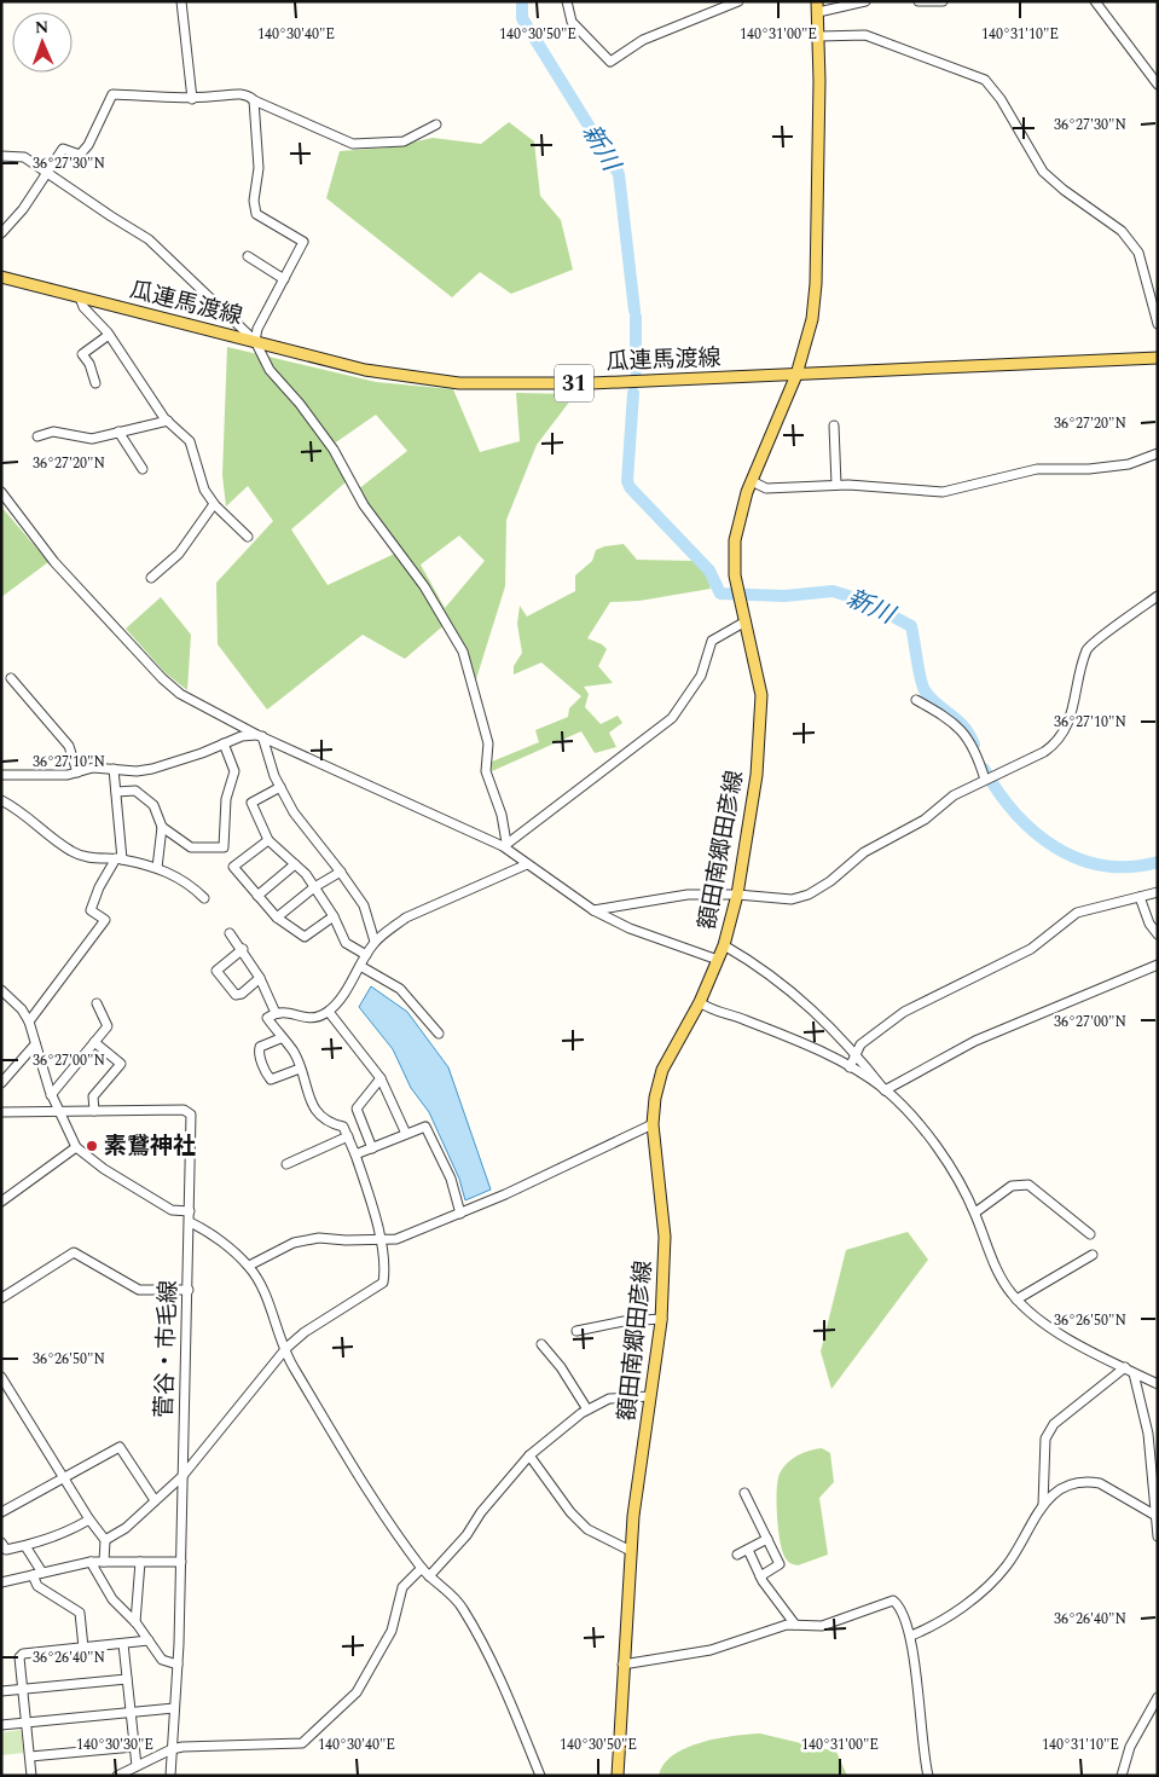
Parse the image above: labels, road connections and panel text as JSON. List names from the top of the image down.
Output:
{
  "streets": {
    "main road": ["瓜連馬渡線", "31", "額田南郷田彦線"],
    "street": ["菅谷・市毛線"]
  },
  "crossings": [
    ["瓜連馬渡線", "額田南郷田彦線"]
  ],
  "water": ["新川"],
  "places": ["素鵞神社"],
  "north": "top",
  "coordinates": [
    "140°30'40\"E",
    "140°30'50\"E",
    "140°31'00\"E",
    "140°31'10\"E",
    "36°27'30\"N",
    "36°27'20\"N",
    "36°27'10\"N",
    "36°27'00\"N",
    "36°26'50\"N",
    "36°26'40\"N",
    "140°30'30\"E"
  ]
}
